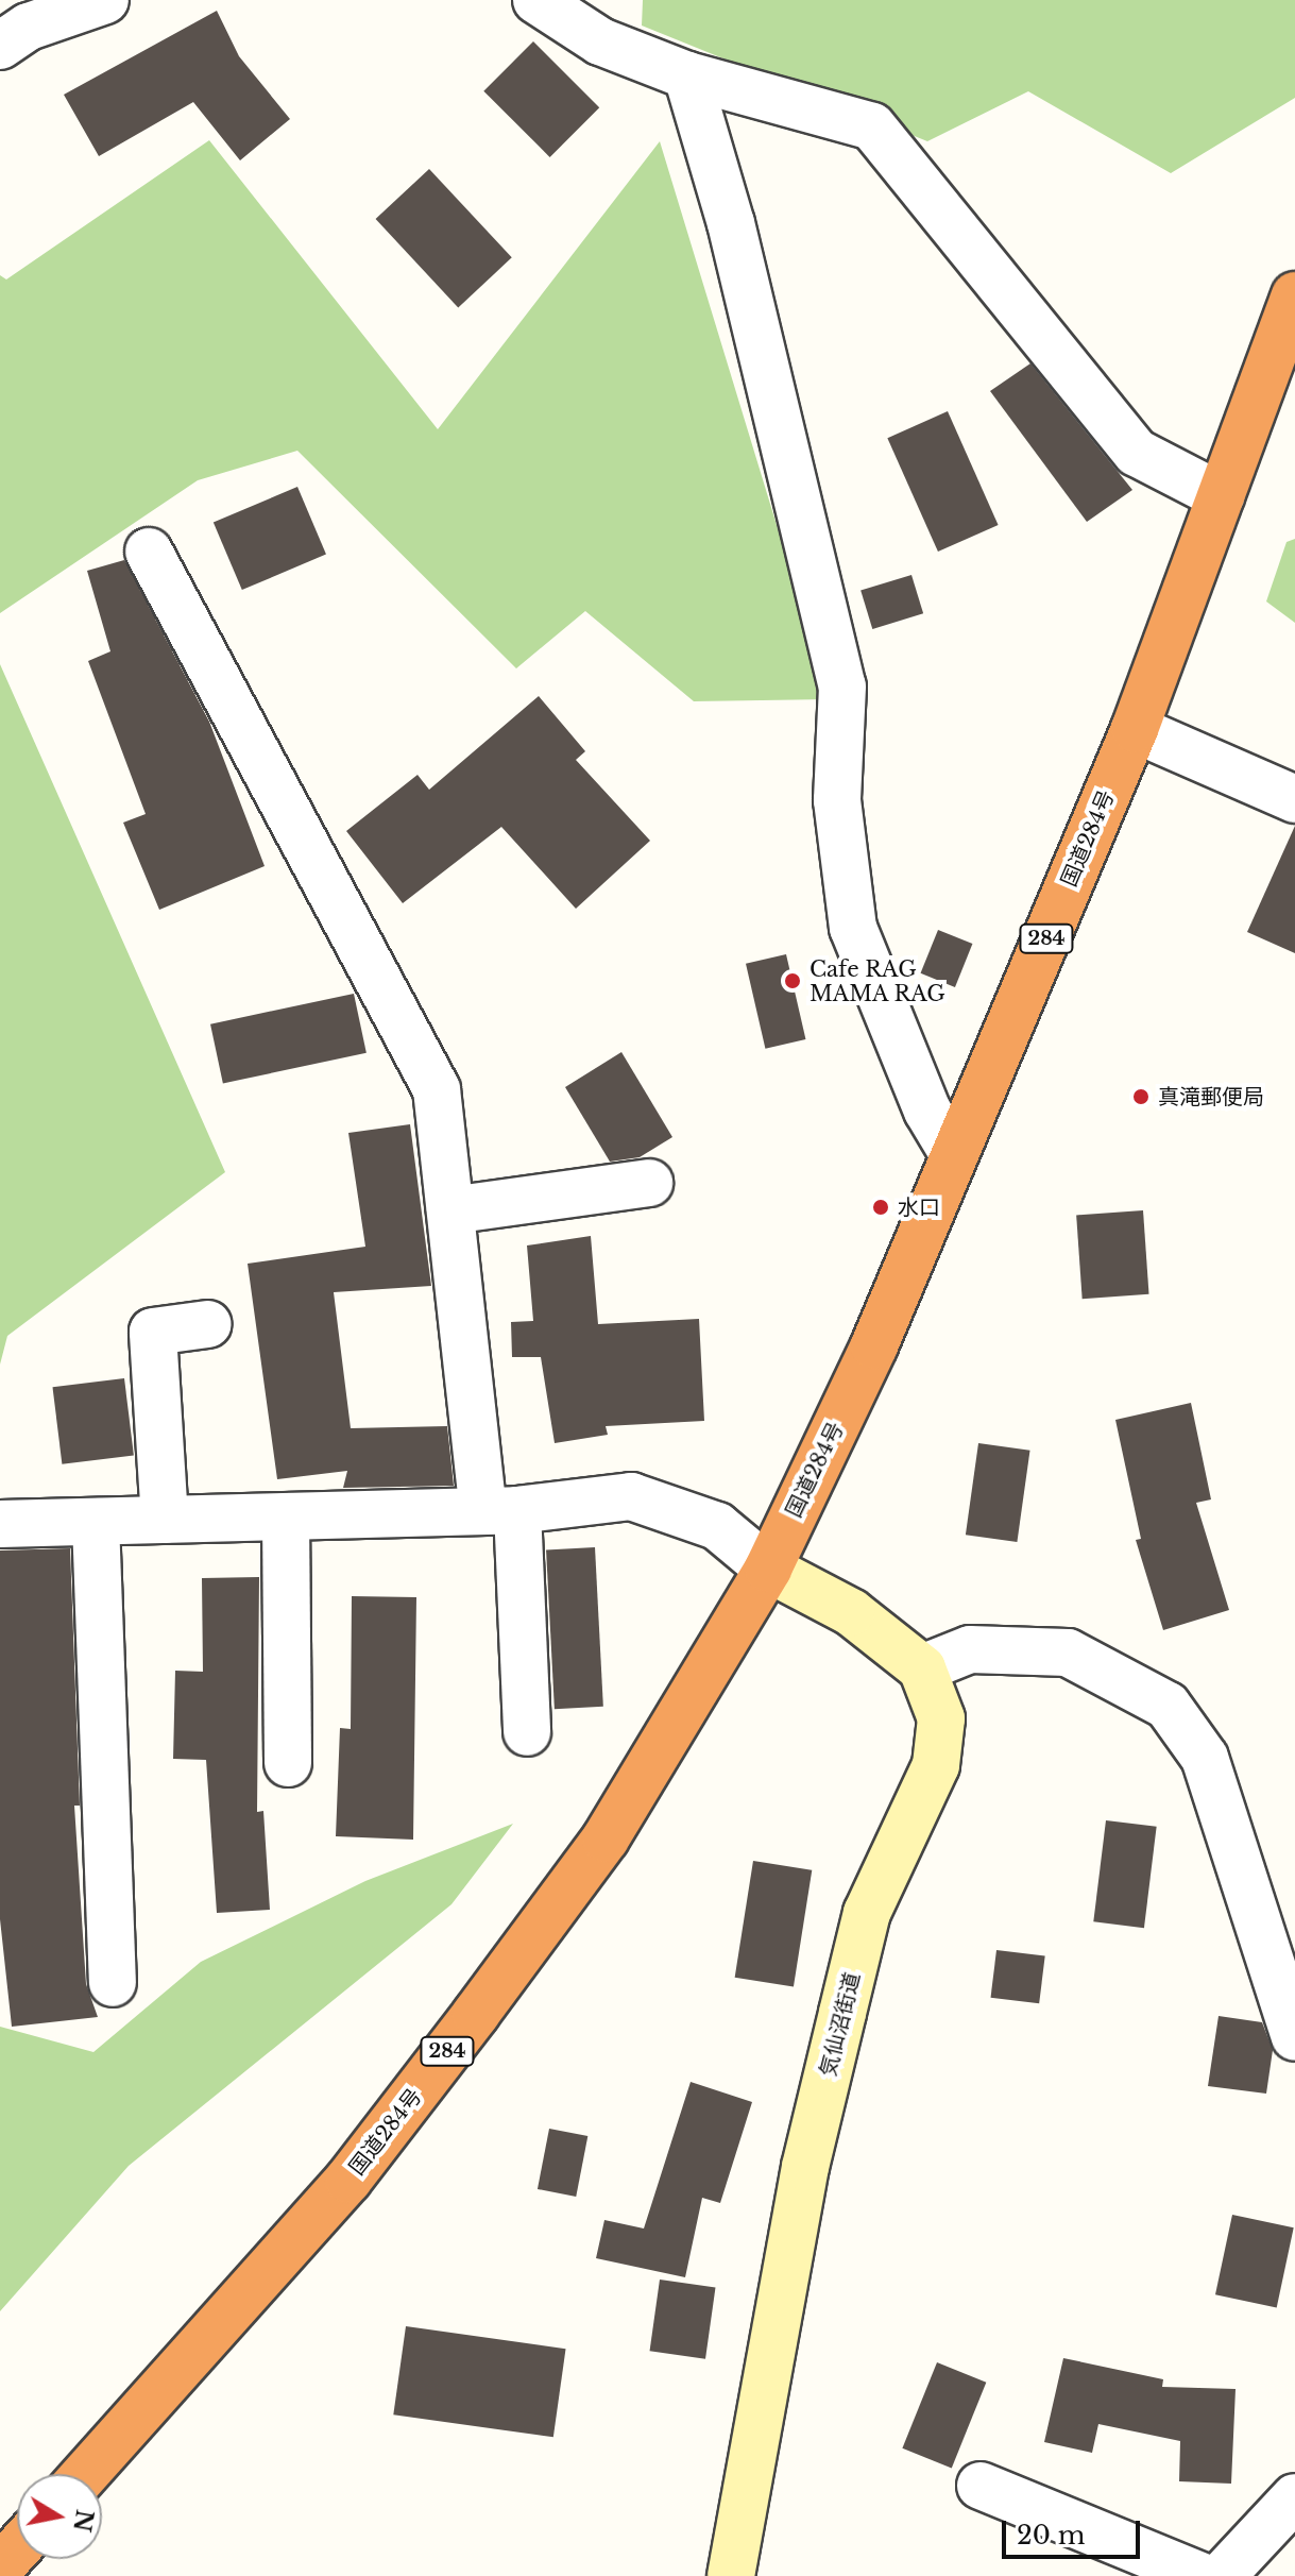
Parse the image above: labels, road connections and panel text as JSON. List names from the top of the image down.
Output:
{
  "streets": {
    "highway": ["国道284号", "284"],
    "street": ["気仙沼街道"]
  },
  "places": ["Cafe RAG MAMA RAG", "真滝郵便局", "水口"],
  "scale_bar": "20 m",
  "north": "right"
}
